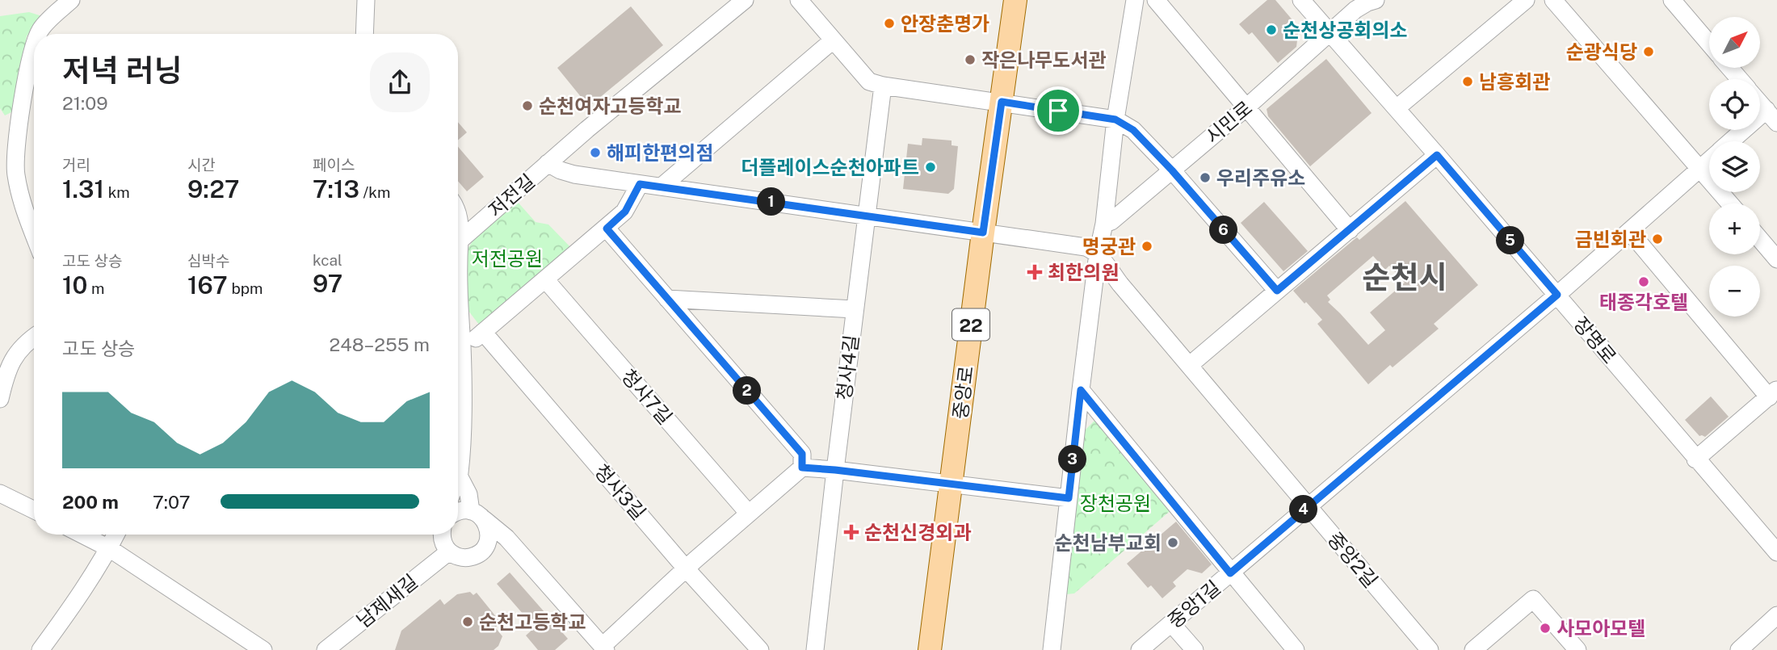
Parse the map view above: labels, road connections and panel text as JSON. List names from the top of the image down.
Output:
{
  "streets": {
    "main road": ["22", "중앙로"],
    "street": [
      "시민로",
      "저전길",
      "장명로",
      "청사4길",
      "청사7길",
      "청사3길",
      "중앙2길",
      "남제새길",
      "중앙1길"
    ]
  },
  "crossings": [
    ["시민로", "장명로"],
    ["장명로", "중앙1길"],
    ["중앙2길", "중앙1길"]
  ],
  "districts": ["순천시"],
  "parks": ["저전공원", "장천공원"],
  "places": {
    "other": [
      "안장춘명가",
      "순천상공회의소",
      "순광식당",
      "작은나무도서관",
      "남흥회관",
      "순천여자고등학교",
      "해피한편의점",
      "더플레이스순천아파트",
      "우리주유소",
      "금빈회관",
      "명궁관",
      "태종각호텔",
      "순천남부교회",
      "순천고등학교",
      "사모아모텔"
    ],
    "health": ["최한의원", "순천신경외과"]
  },
  "north": "top right",
  "page": {
    "map_buttons": ["+", "−"],
    "heading": ["저녁 러닝", "21:09"],
    "stats": [
      ["거리", "1.31 km"],
      ["시간", "9:27"],
      ["페이스", "7:13 /km"],
      ["고도 상승", "10 m"],
      ["심박수", "167 bpm"],
      ["kcal", "97"]
    ],
    "pins": [
      "1",
      "6",
      "5",
      "2",
      "3",
      "4"
    ],
    "chart": ["고도 상승", "248–255 m"],
    "list": [
      {
        "name": "200 m",
        "note": "7:07"
      }
    ]
  }
}
